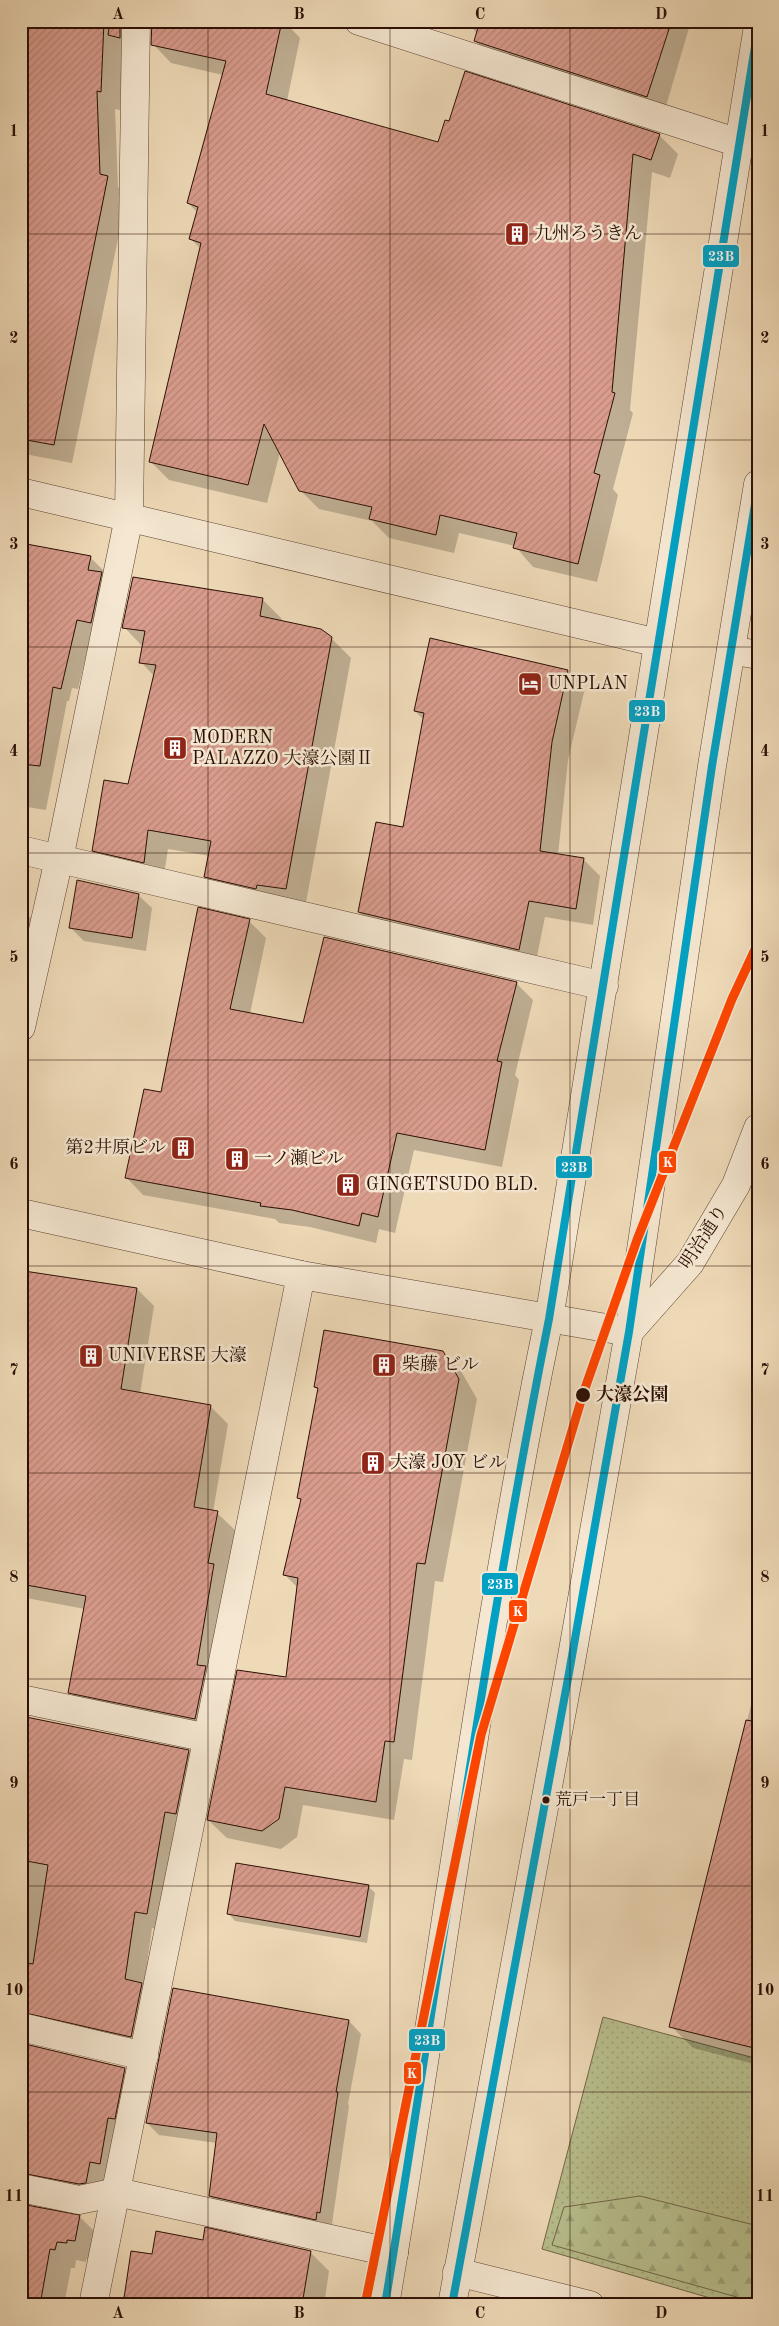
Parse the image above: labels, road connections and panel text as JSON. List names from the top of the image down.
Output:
{
  "streets": {
    "street": ["明治通り"]
  },
  "places": {
    "building": [
      "九州ろうきん",
      "MODERN PALAZZO 大濠公園Ⅱ",
      "第2井原ビル",
      "一ノ瀬ビル",
      "GINGETSUDO BLD.",
      "UNIVERSE 大濠",
      "柴藤 ビル",
      "大濠 JOY ビル"
    ],
    "hotel": ["UNPLAN"],
    "other": ["大濠公園", "荒戸一丁目"]
  },
  "lines": ["transit line 23B", "transit line K"],
  "grid": {
    "columns": [
      "A",
      "B",
      "C",
      "D"
    ],
    "rows": [
      "1",
      "2",
      "3",
      "4",
      "5",
      "6",
      "7",
      "8",
      "9",
      "10",
      "11"
    ]
  }
}
